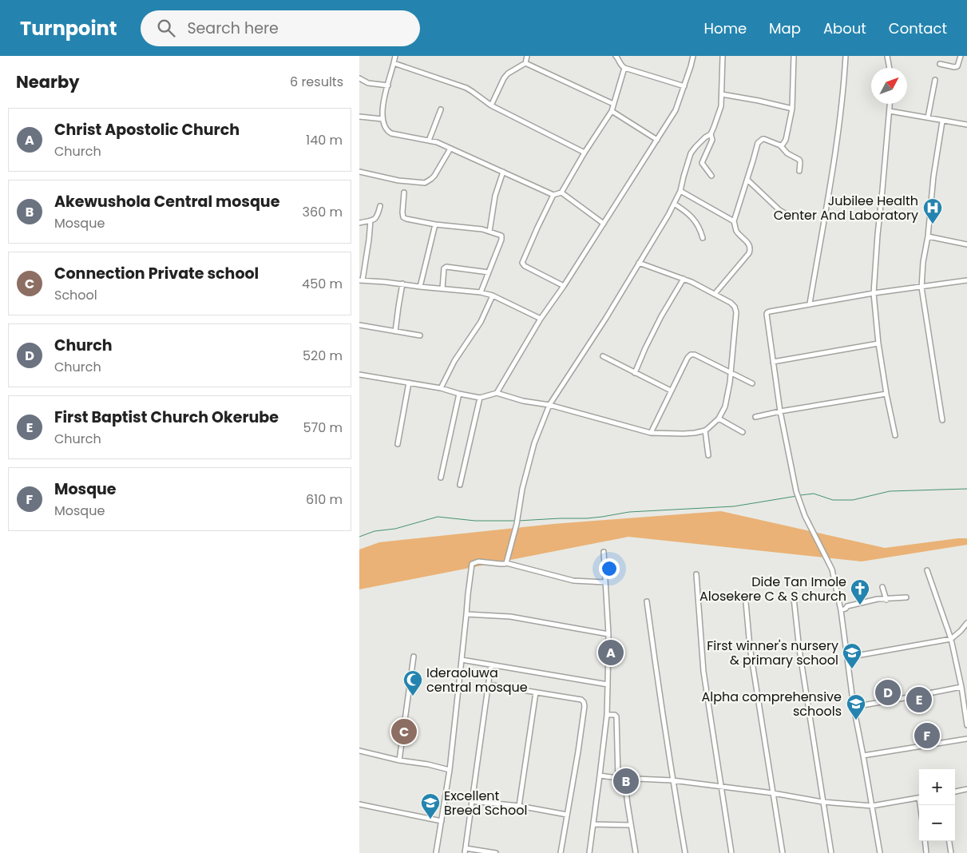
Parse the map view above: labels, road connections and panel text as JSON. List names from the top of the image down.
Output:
{
  "places": {
    "hospital": ["Jubilee Health Center And Laboratory"],
    "church": ["Dide Tan Imole Alosekere C & S church"],
    "school or university": ["First winner's nursery & primary school", "Alpha comprehensive schools", "Excellent Breed School"],
    "mosque": ["Ideraoluwa central mosque"]
  },
  "north": "top right",
  "page": {
    "header": "Turnpoint",
    "search": "Search here",
    "nav": [
      "Home",
      "Map",
      "About",
      "Contact"
    ],
    "heading": ["Nearby", "6 results"],
    "list": [
      {
        "mark": "A",
        "name": "Christ Apostolic Church",
        "note": "Church",
        "value": "140 m"
      },
      {
        "mark": "B",
        "name": "Akewushola Central mosque",
        "note": "Mosque",
        "value": "360 m"
      },
      {
        "mark": "C",
        "name": "Connection Private school",
        "note": "School",
        "value": "450 m"
      },
      {
        "mark": "D",
        "name": "Church",
        "note": "Church",
        "value": "520 m"
      },
      {
        "mark": "E",
        "name": "First Baptist Church Okerube",
        "note": "Church",
        "value": "570 m"
      },
      {
        "mark": "F",
        "name": "Mosque",
        "note": "Mosque",
        "value": "610 m"
      }
    ],
    "pins": [
      "A",
      "D",
      "E",
      "C",
      "F",
      "B"
    ],
    "map_buttons": ["+", "−"]
  }
}
